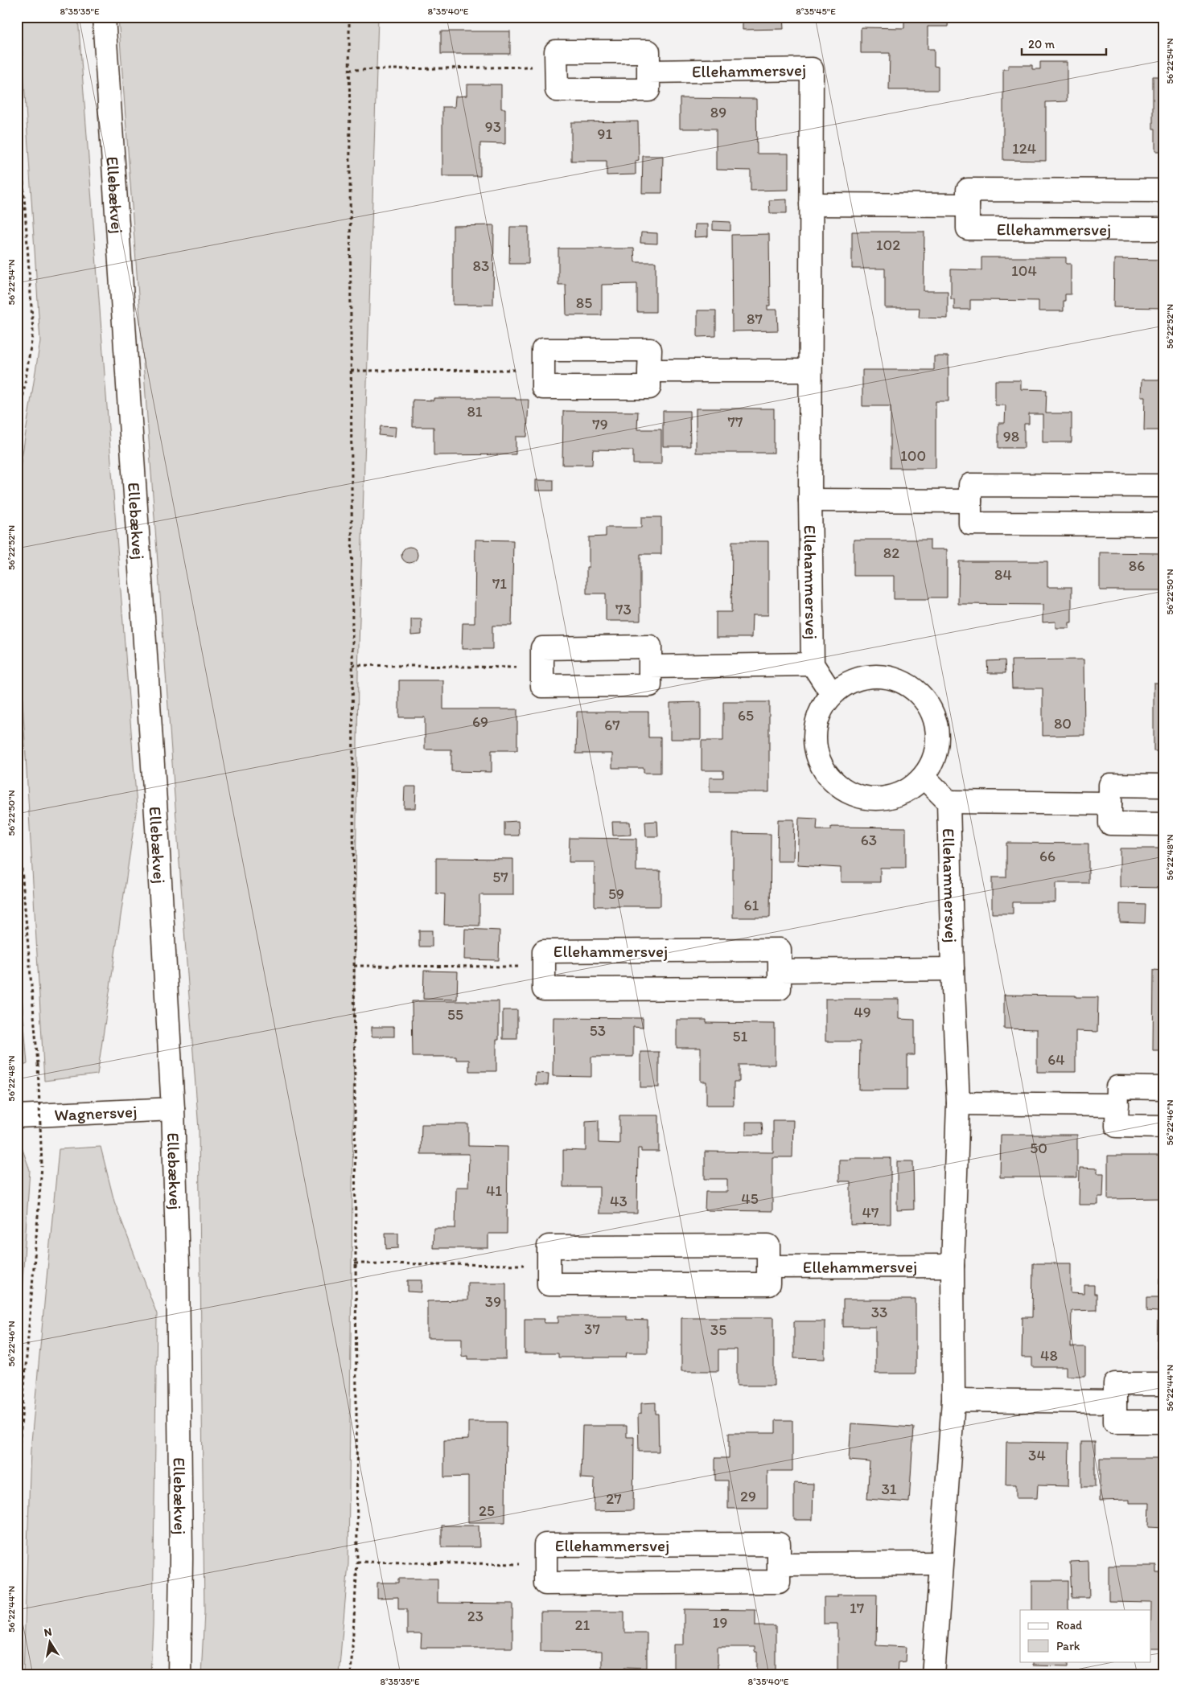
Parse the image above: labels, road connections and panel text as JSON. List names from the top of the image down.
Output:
{
  "streets": {
    "street": ["Ellehammersvej", "Ellebækvej", "Wagnersvej"]
  },
  "crossings": [
    ["Ellebækvej", "Wagnersvej"]
  ],
  "house_numbers": [
    "89",
    "93",
    "91",
    "124",
    "102",
    "83",
    "104",
    "85",
    "87",
    "81",
    "77",
    "79",
    "98",
    "100",
    "82",
    "86",
    "84",
    "71",
    "73",
    "65",
    "69",
    "80",
    "67",
    "63",
    "66",
    "57",
    "59",
    "61",
    "49",
    "55",
    "53",
    "51",
    "64",
    "50",
    "41",
    "45",
    "43",
    "47",
    "39",
    "33",
    "37",
    "35",
    "48",
    "34",
    "31",
    "29",
    "27",
    "25",
    "17",
    "23",
    "19",
    "21"
  ],
  "legend": ["Road", "Park"],
  "scale_bar": "20 m",
  "north": "top",
  "coordinates": [
    "8°35'35\"E",
    "8°35'40\"E",
    "8°35'45\"E",
    "56°22'54\"N",
    "56°22'52\"N",
    "56°22'50\"N",
    "56°22'48\"N",
    "56°22'46\"N",
    "56°22'44\"N"
  ]
}
